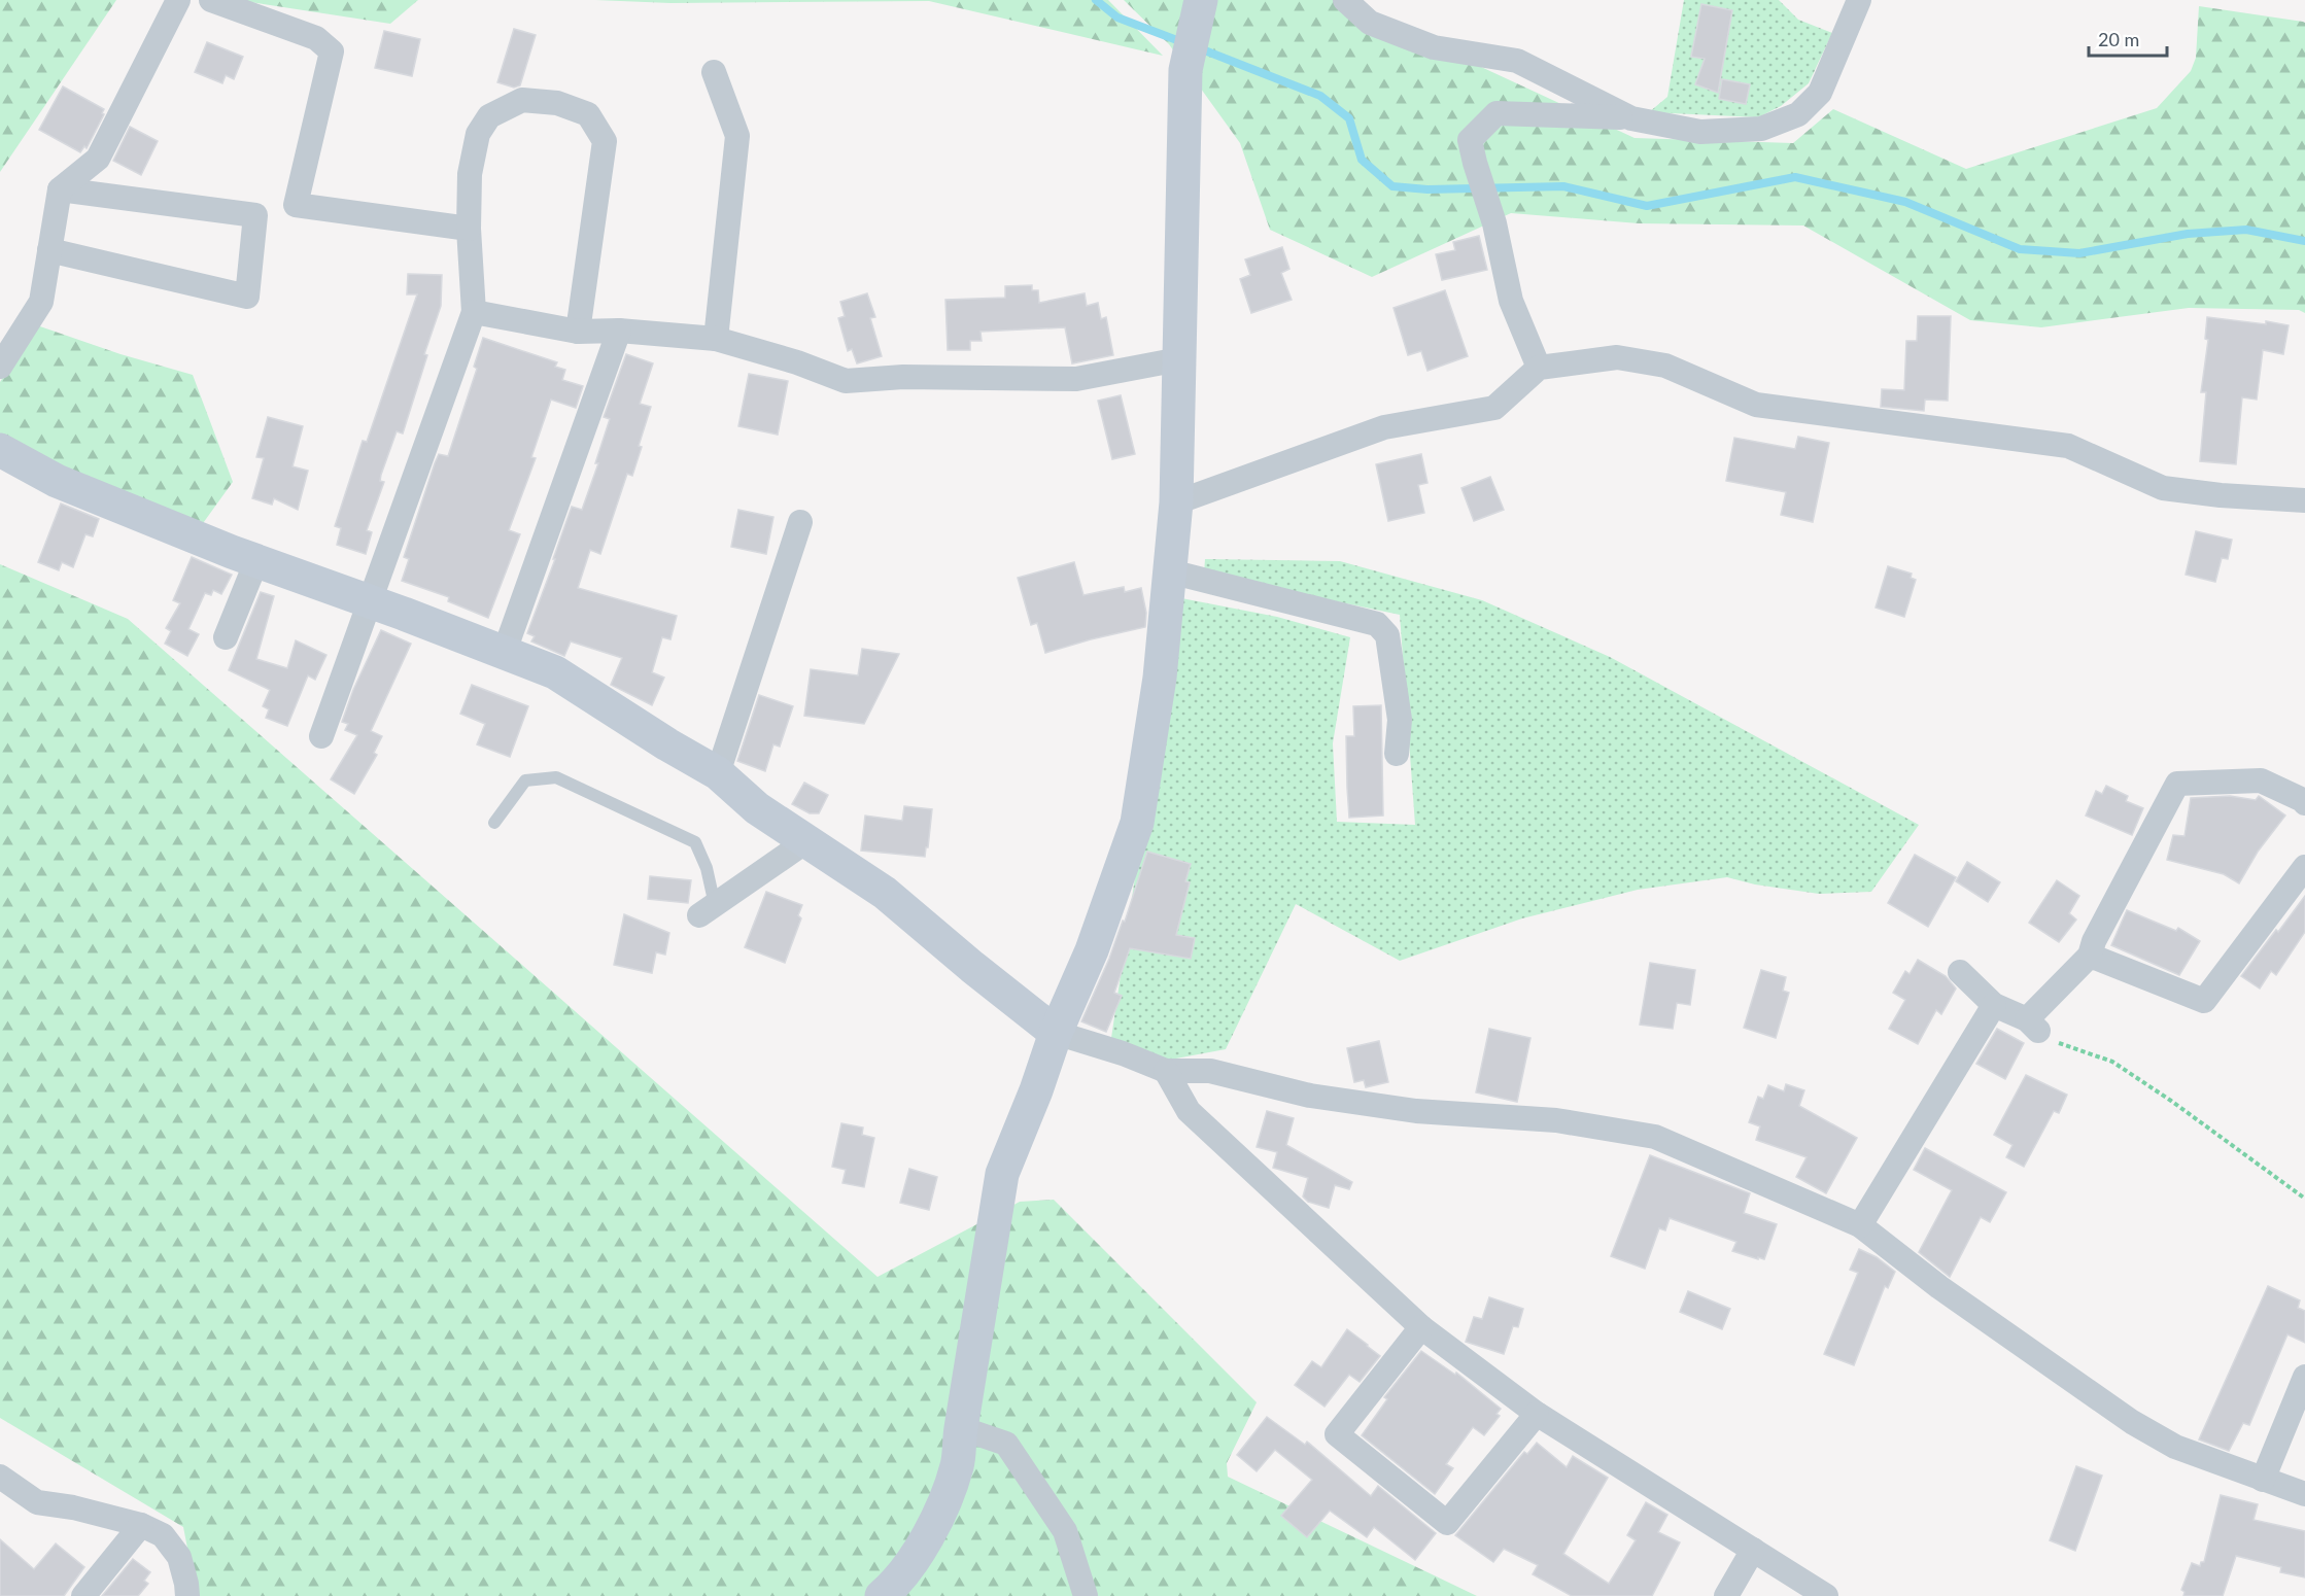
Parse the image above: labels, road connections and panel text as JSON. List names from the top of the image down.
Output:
{
  "scale_bar": "20 m"
}
